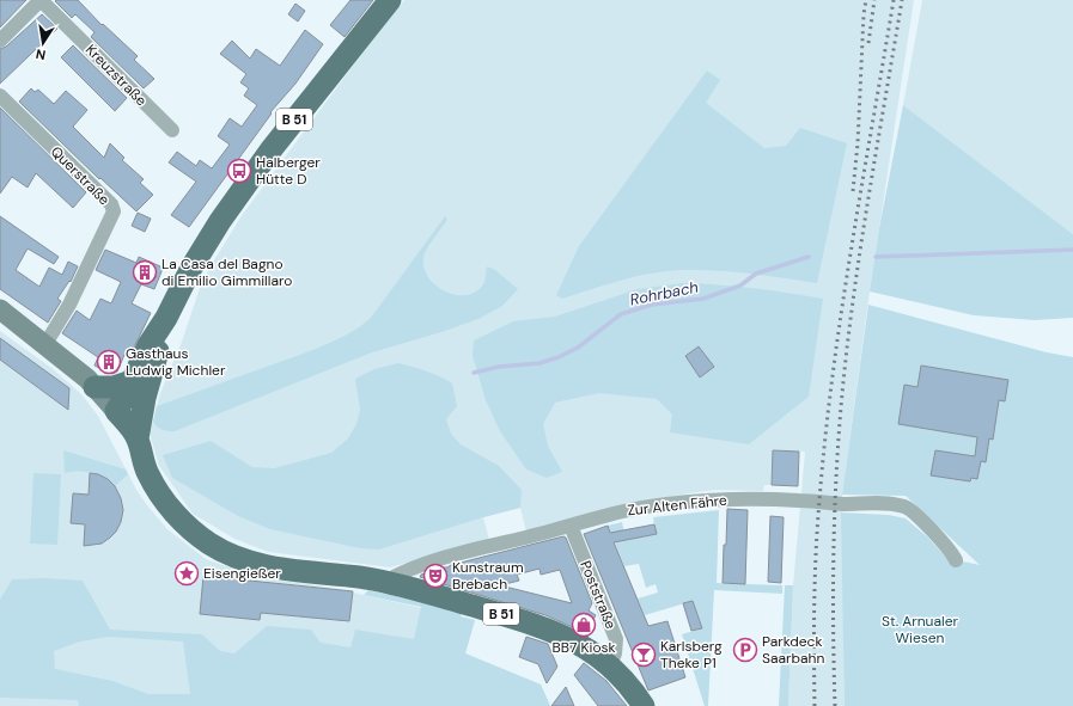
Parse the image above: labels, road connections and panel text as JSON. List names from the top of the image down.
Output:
{
  "streets": {
    "main road": ["B 51"],
    "street": [
      "Kreuzstraße",
      "Querstraße",
      "Zur Alten Fähre",
      "Poststraße"
    ]
  },
  "crossings": [
    ["B 51", "Zur Alten Fähre"],
    ["B 51", "Poststraße"],
    ["Zur Alten Fähre", "Poststraße"]
  ],
  "water": ["Rohrbach"],
  "parks": ["St. Arnualer Wiesen"],
  "places": {
    "bus stop": ["Halberger Hütte D"],
    "building": ["La Casa del Bagno di Emilio Gimmillaro", "Gasthaus Ludwig Michler"],
    "place": ["Eisengießer"],
    "theatre": ["Kunstraum Brebach"],
    "shop": ["BB7 Kiosk"],
    "parking": ["Parkdeck Saarbahn"],
    "bar": ["Karlsberg Theke P1"]
  },
  "north": "bottom"
}
